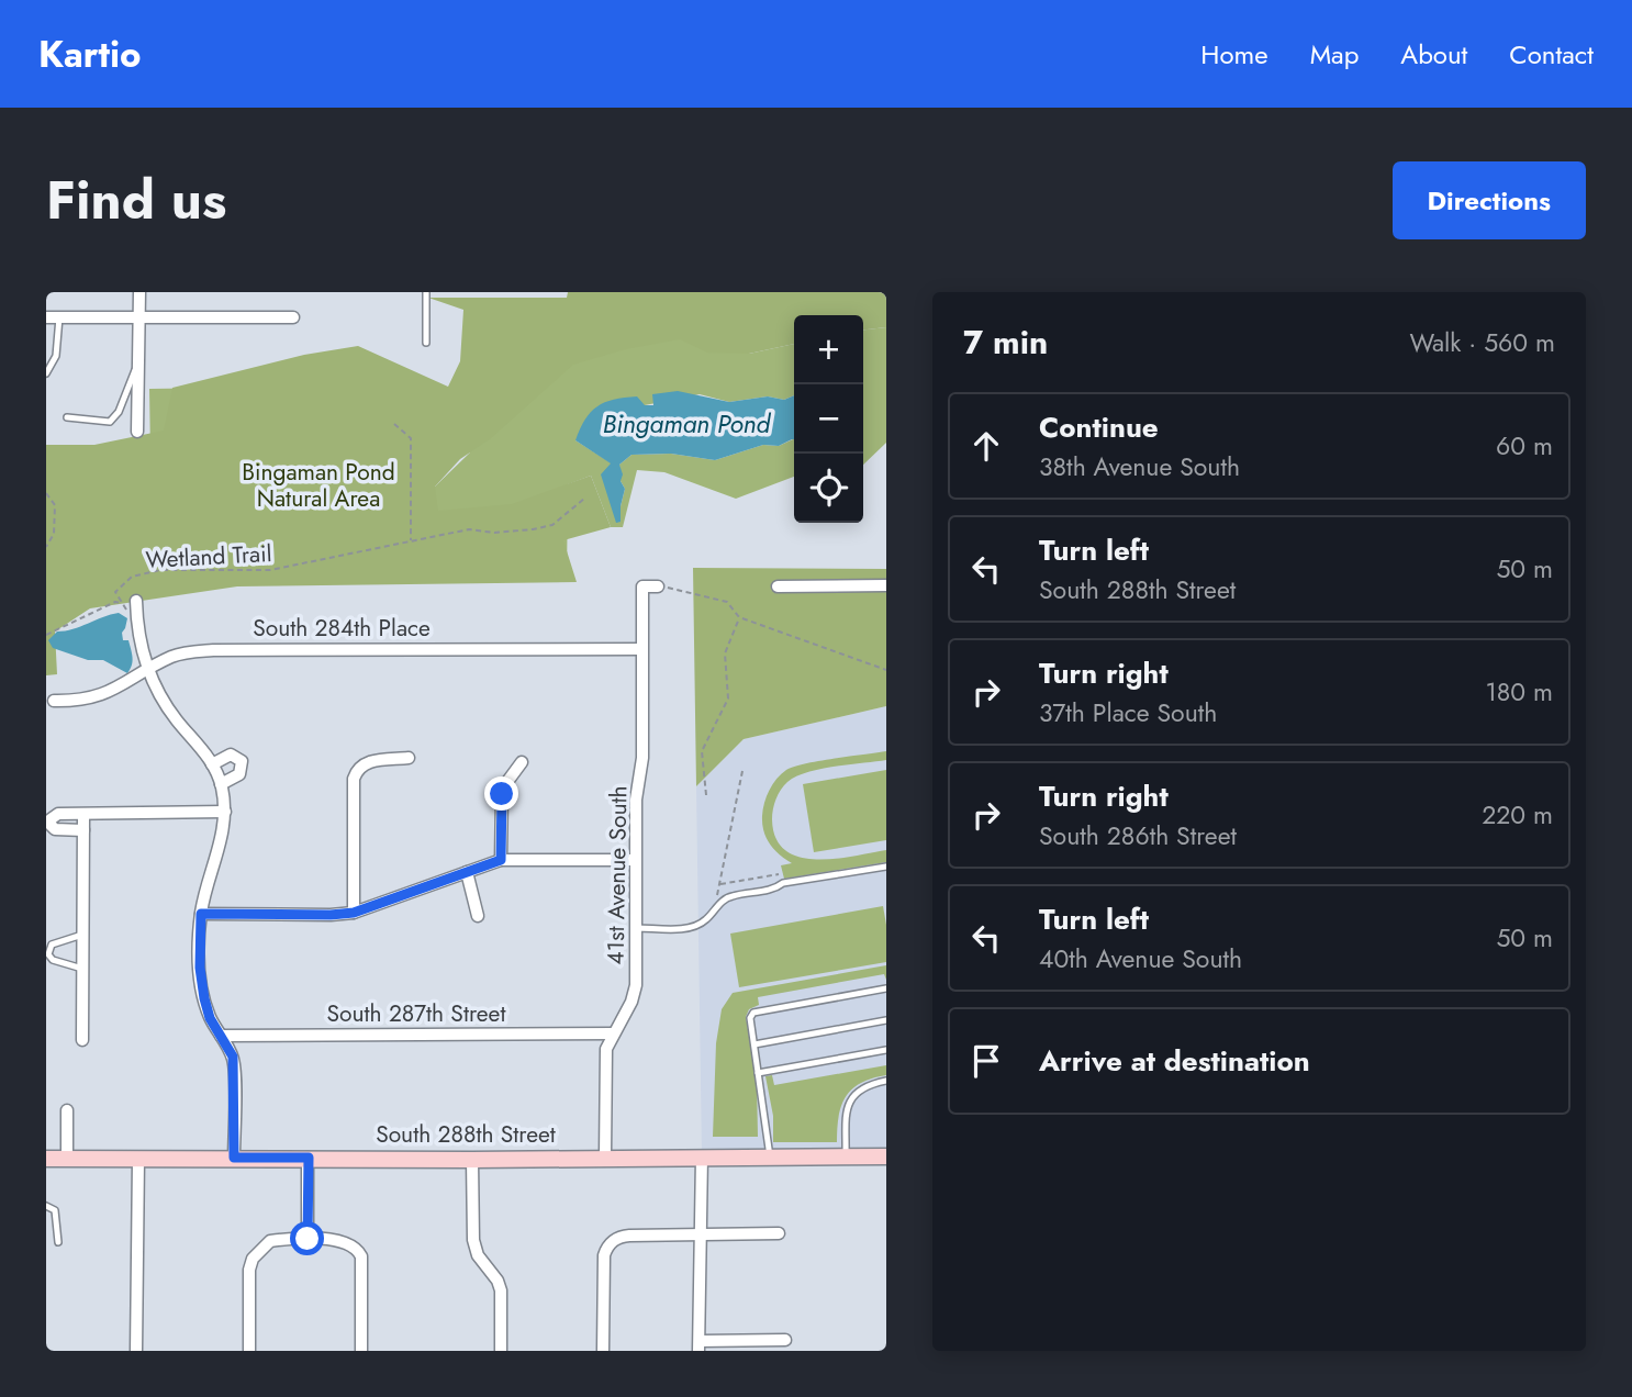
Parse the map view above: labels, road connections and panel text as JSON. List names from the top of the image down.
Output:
{
  "streets": {
    "main road": ["South 288th Street"],
    "street": ["South 284th Place", "41st Avenue South", "South 287th Street"],
    "path": ["Wetland Trail"]
  },
  "crossings": [
    ["South 284th Place", "41st Avenue South"],
    ["41st Avenue South", "South 287th Street"],
    ["41st Avenue South", "South 288th Street"]
  ],
  "water": ["Bingaman Pond"],
  "parks": ["Bingaman Pond Natural Area"],
  "page": {
    "header": "Kartio",
    "nav": [
      "Home",
      "Map",
      "About",
      "Contact"
    ],
    "title": "Find us",
    "buttons": "Directions",
    "heading": ["7 min", "Walk · 560 m"],
    "map_buttons": ["+", "−"],
    "list": [
      ["Continue", "38th Avenue South", "60 m"],
      ["Turn left", "South 288th Street", "50 m"],
      ["Turn right", "37th Place South", "180 m"],
      ["Turn right", "South 286th Street", "220 m"],
      ["Turn left", "40th Avenue South", "50 m"],
      "Arrive at destination"
    ]
  }
}
